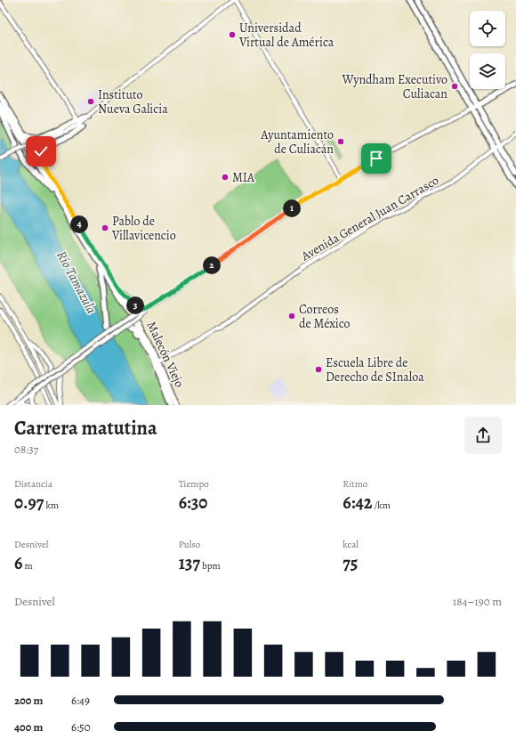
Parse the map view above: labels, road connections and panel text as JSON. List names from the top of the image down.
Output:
{
  "streets": {
    "main road": ["Avenida General Juan Carrasco", "Malecón Viejo"]
  },
  "crossings": [
    ["Avenida General Juan Carrasco", "Malecón Viejo"]
  ],
  "water": ["Río Tamazula"],
  "places": [
    "Universidad Virtual de América",
    "Wyndham Executivo Culiacan",
    "Instituto Nueva Galicia",
    "Ayuntamiento de Culiacán",
    "MIA",
    "Pablo de Villavicencio",
    "Correos de México",
    "Escuela Libre de Derecho de SInaloa"
  ],
  "page": {
    "pins": [
      "1",
      "4",
      "2",
      "3"
    ],
    "heading": ["Carrera matutina", "08:37"],
    "stats": [
      ["Distancia", "0.97 km"],
      ["Tiempo", "6:30"],
      ["Ritmo", "6:42 /km"],
      ["Desnivel", "6 m"],
      ["Pulso", "137 bpm"],
      ["kcal", "75"]
    ],
    "chart": ["Desnivel", "184–190 m"],
    "list": [
      {
        "name": "200 m",
        "note": "6:49"
      },
      {
        "name": "400 m",
        "note": "6:50"
      }
    ]
  }
}
